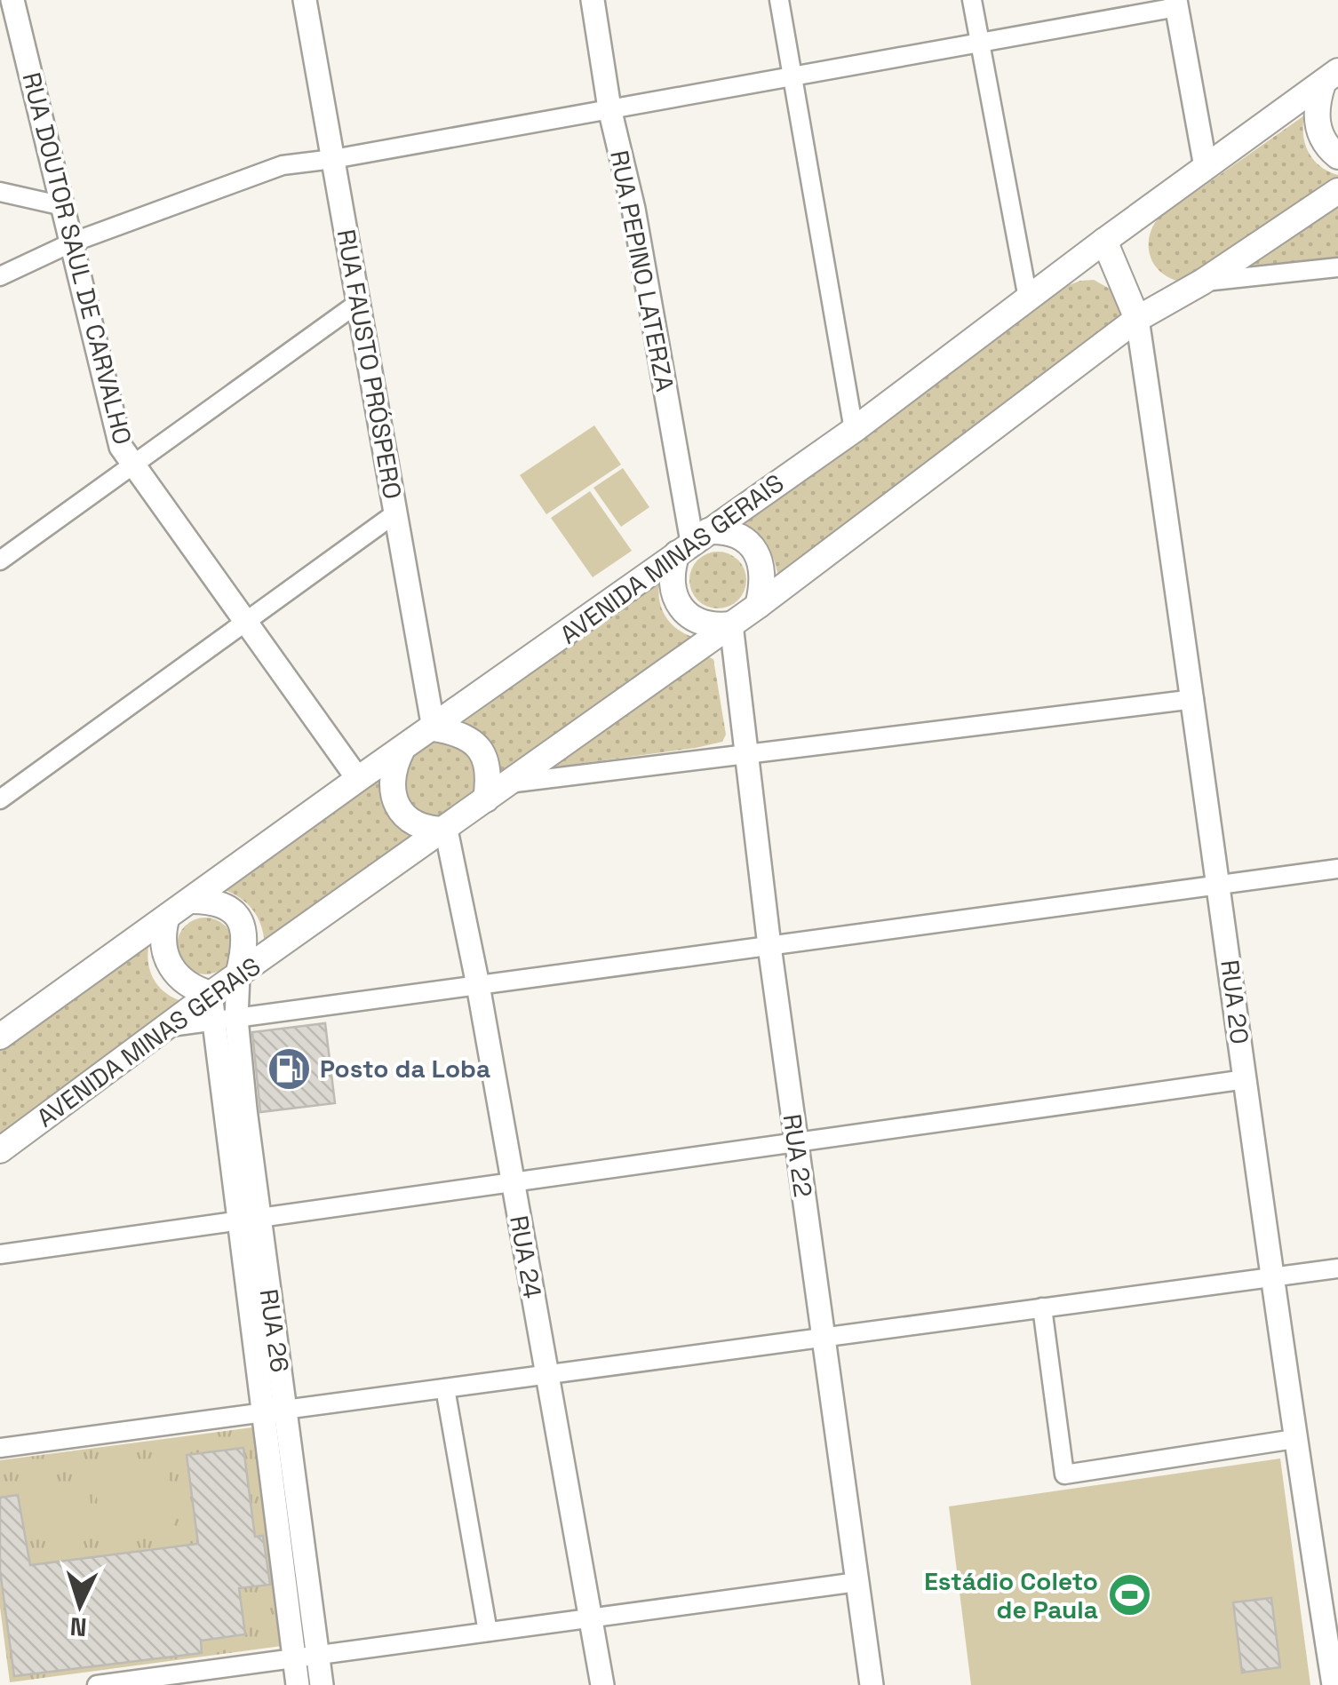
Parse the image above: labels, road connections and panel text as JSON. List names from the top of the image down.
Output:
{
  "streets": {
    "main road": ["AVENIDA MINAS GERAIS"],
    "street": [
      "RUA DOUTOR SAUL DE CARVALHO",
      "RUA PEPINO LATERZA",
      "RUA FAUSTO PRÓSPERO",
      "RUA 20",
      "RUA 22",
      "RUA 24",
      "RUA 26"
    ]
  },
  "crossings": [
    ["RUA DOUTOR SAUL DE CARVALHO", "AVENIDA MINAS GERAIS"],
    ["RUA PEPINO LATERZA", "AVENIDA MINAS GERAIS"],
    ["RUA PEPINO LATERZA", "RUA 22"],
    ["RUA FAUSTO PRÓSPERO", "AVENIDA MINAS GERAIS"],
    ["RUA FAUSTO PRÓSPERO", "RUA 24"],
    ["AVENIDA MINAS GERAIS", "RUA 20"],
    ["AVENIDA MINAS GERAIS", "RUA 22"],
    ["AVENIDA MINAS GERAIS", "RUA 24"],
    ["AVENIDA MINAS GERAIS", "RUA 26"]
  ],
  "places": {
    "fuel station": ["Posto da Loba"],
    "sports": ["Estádio Coleto de Paula"]
  },
  "north": "bottom"
}
